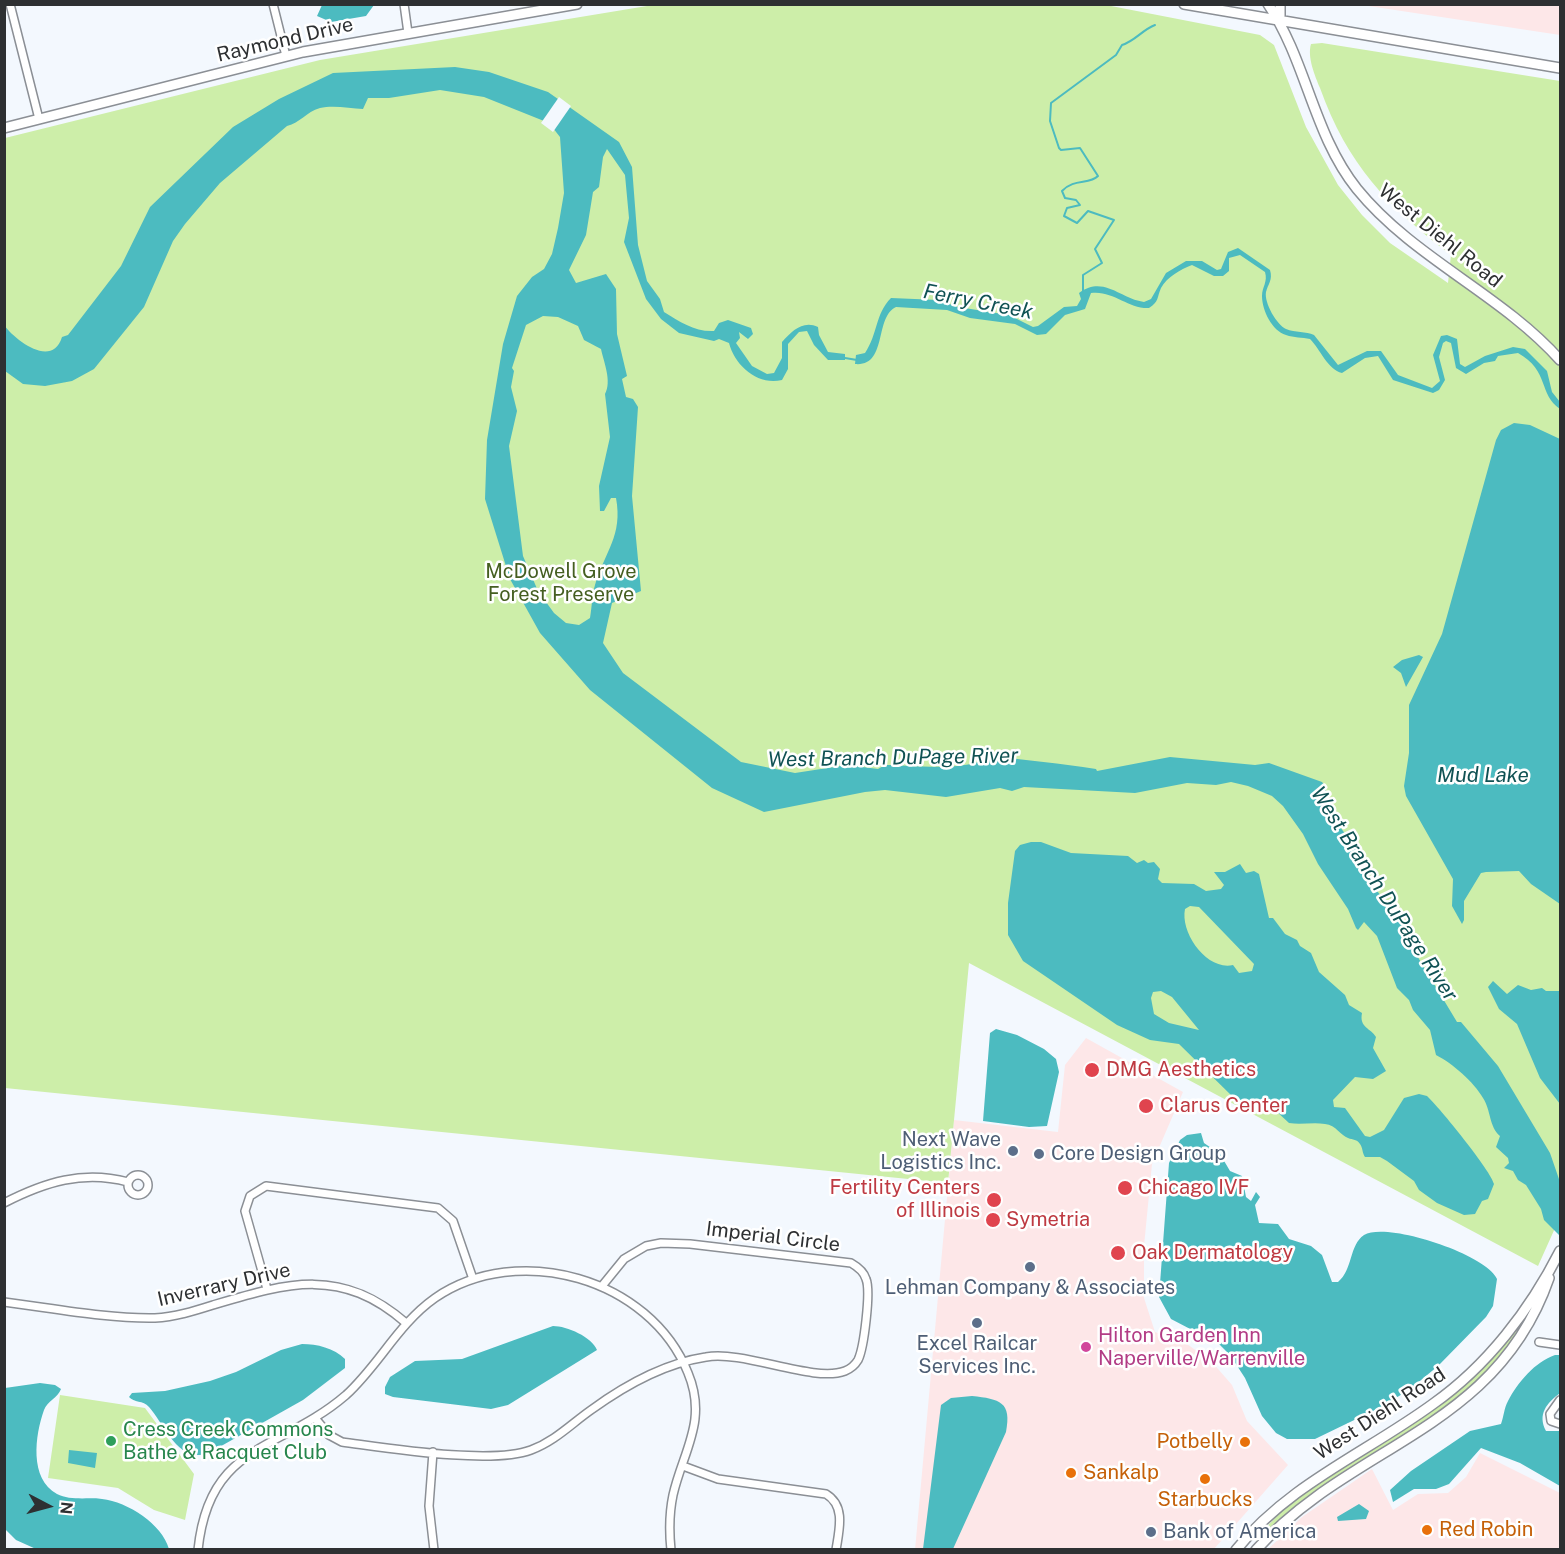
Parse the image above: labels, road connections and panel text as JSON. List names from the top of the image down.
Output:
{
  "streets": {
    "street": [
      "Raymond Drive",
      "West Diehl Road",
      "Imperial Circle",
      "Inverrary Drive"
    ]
  },
  "water": ["Ferry Creek", "West Branch DuPage River", "Mud Lake"],
  "parks": ["McDowell Grove Forest Preserve"],
  "places": [
    "DMG Aesthetics",
    "Clarus Center",
    "Next Wave Logistics Inc.",
    "Core Design Group",
    "Chicago IVF",
    "Fertility Centers of Illinois",
    "Symetria",
    "Oak Dermatology",
    "Lehman Company & Associates",
    "Excel Railcar Services Inc.",
    "Hilton Garden Inn Naperville/Warrenville",
    "Cress Creek Commons Bathe & Racquet Club",
    "Potbelly",
    "Sankalp",
    "Starbucks",
    "Red Robin",
    "Bank of America"
  ],
  "north": "right"
}
